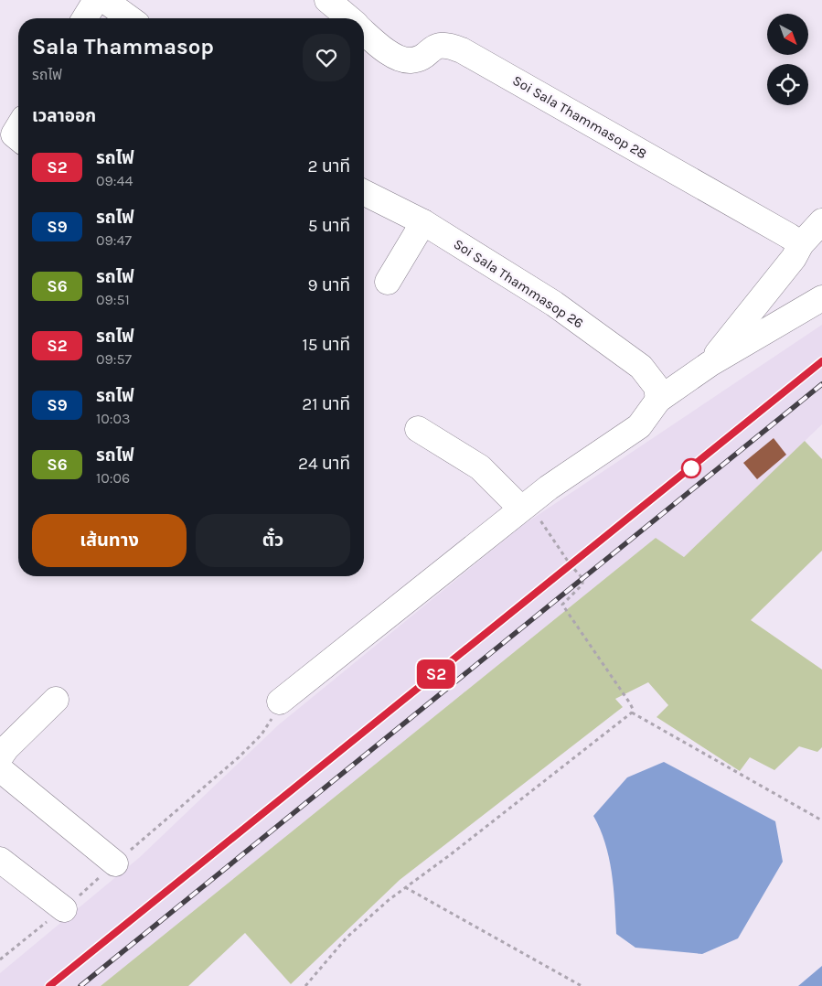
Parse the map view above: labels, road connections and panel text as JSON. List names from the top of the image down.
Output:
{
  "streets": {
    "street": ["Soi Sala Thammasop 28", "Soi Sala Thammasop 26"]
  },
  "north": "bottom right",
  "page": {
    "on_map": "S2",
    "heading": [
      ["Sala Thammasop", "รถไฟ"],
      "เวลาออก"
    ],
    "list": [
      {
        "mark": "S2",
        "name": "รถไฟ",
        "note": "09:44",
        "value": "2 นาที"
      },
      {
        "mark": "S9",
        "name": "รถไฟ",
        "note": "09:47",
        "value": "5 นาที"
      },
      {
        "mark": "S6",
        "name": "รถไฟ",
        "note": "09:51",
        "value": "9 นาที"
      },
      {
        "mark": "S2",
        "name": "รถไฟ",
        "note": "09:57",
        "value": "15 นาที"
      },
      {
        "mark": "S9",
        "name": "รถไฟ",
        "note": "10:03",
        "value": "21 นาที"
      },
      {
        "mark": "S6",
        "name": "รถไฟ",
        "note": "10:06",
        "value": "24 นาที"
      }
    ],
    "buttons": ["เส้นทาง", "ตั๋ว"]
  }
}
